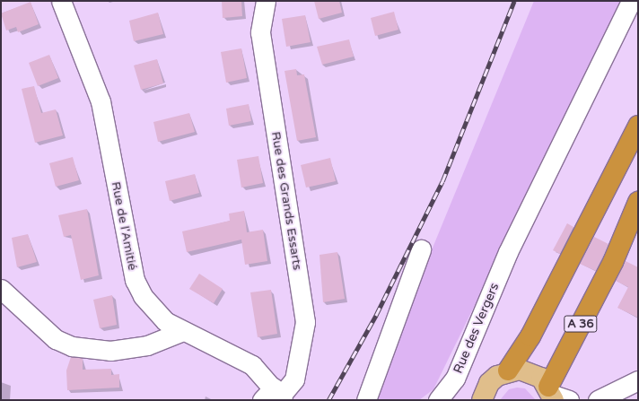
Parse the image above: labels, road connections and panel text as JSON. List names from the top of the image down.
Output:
{
  "streets": {
    "highway": ["A 36"],
    "street": ["Rue des Grands Essarts", "Rue de l'Amitié", "Rue des Vergers"]
  },
  "crossings": [
    ["Rue des Grands Essarts", "Rue de l'Amitié"]
  ]
}
